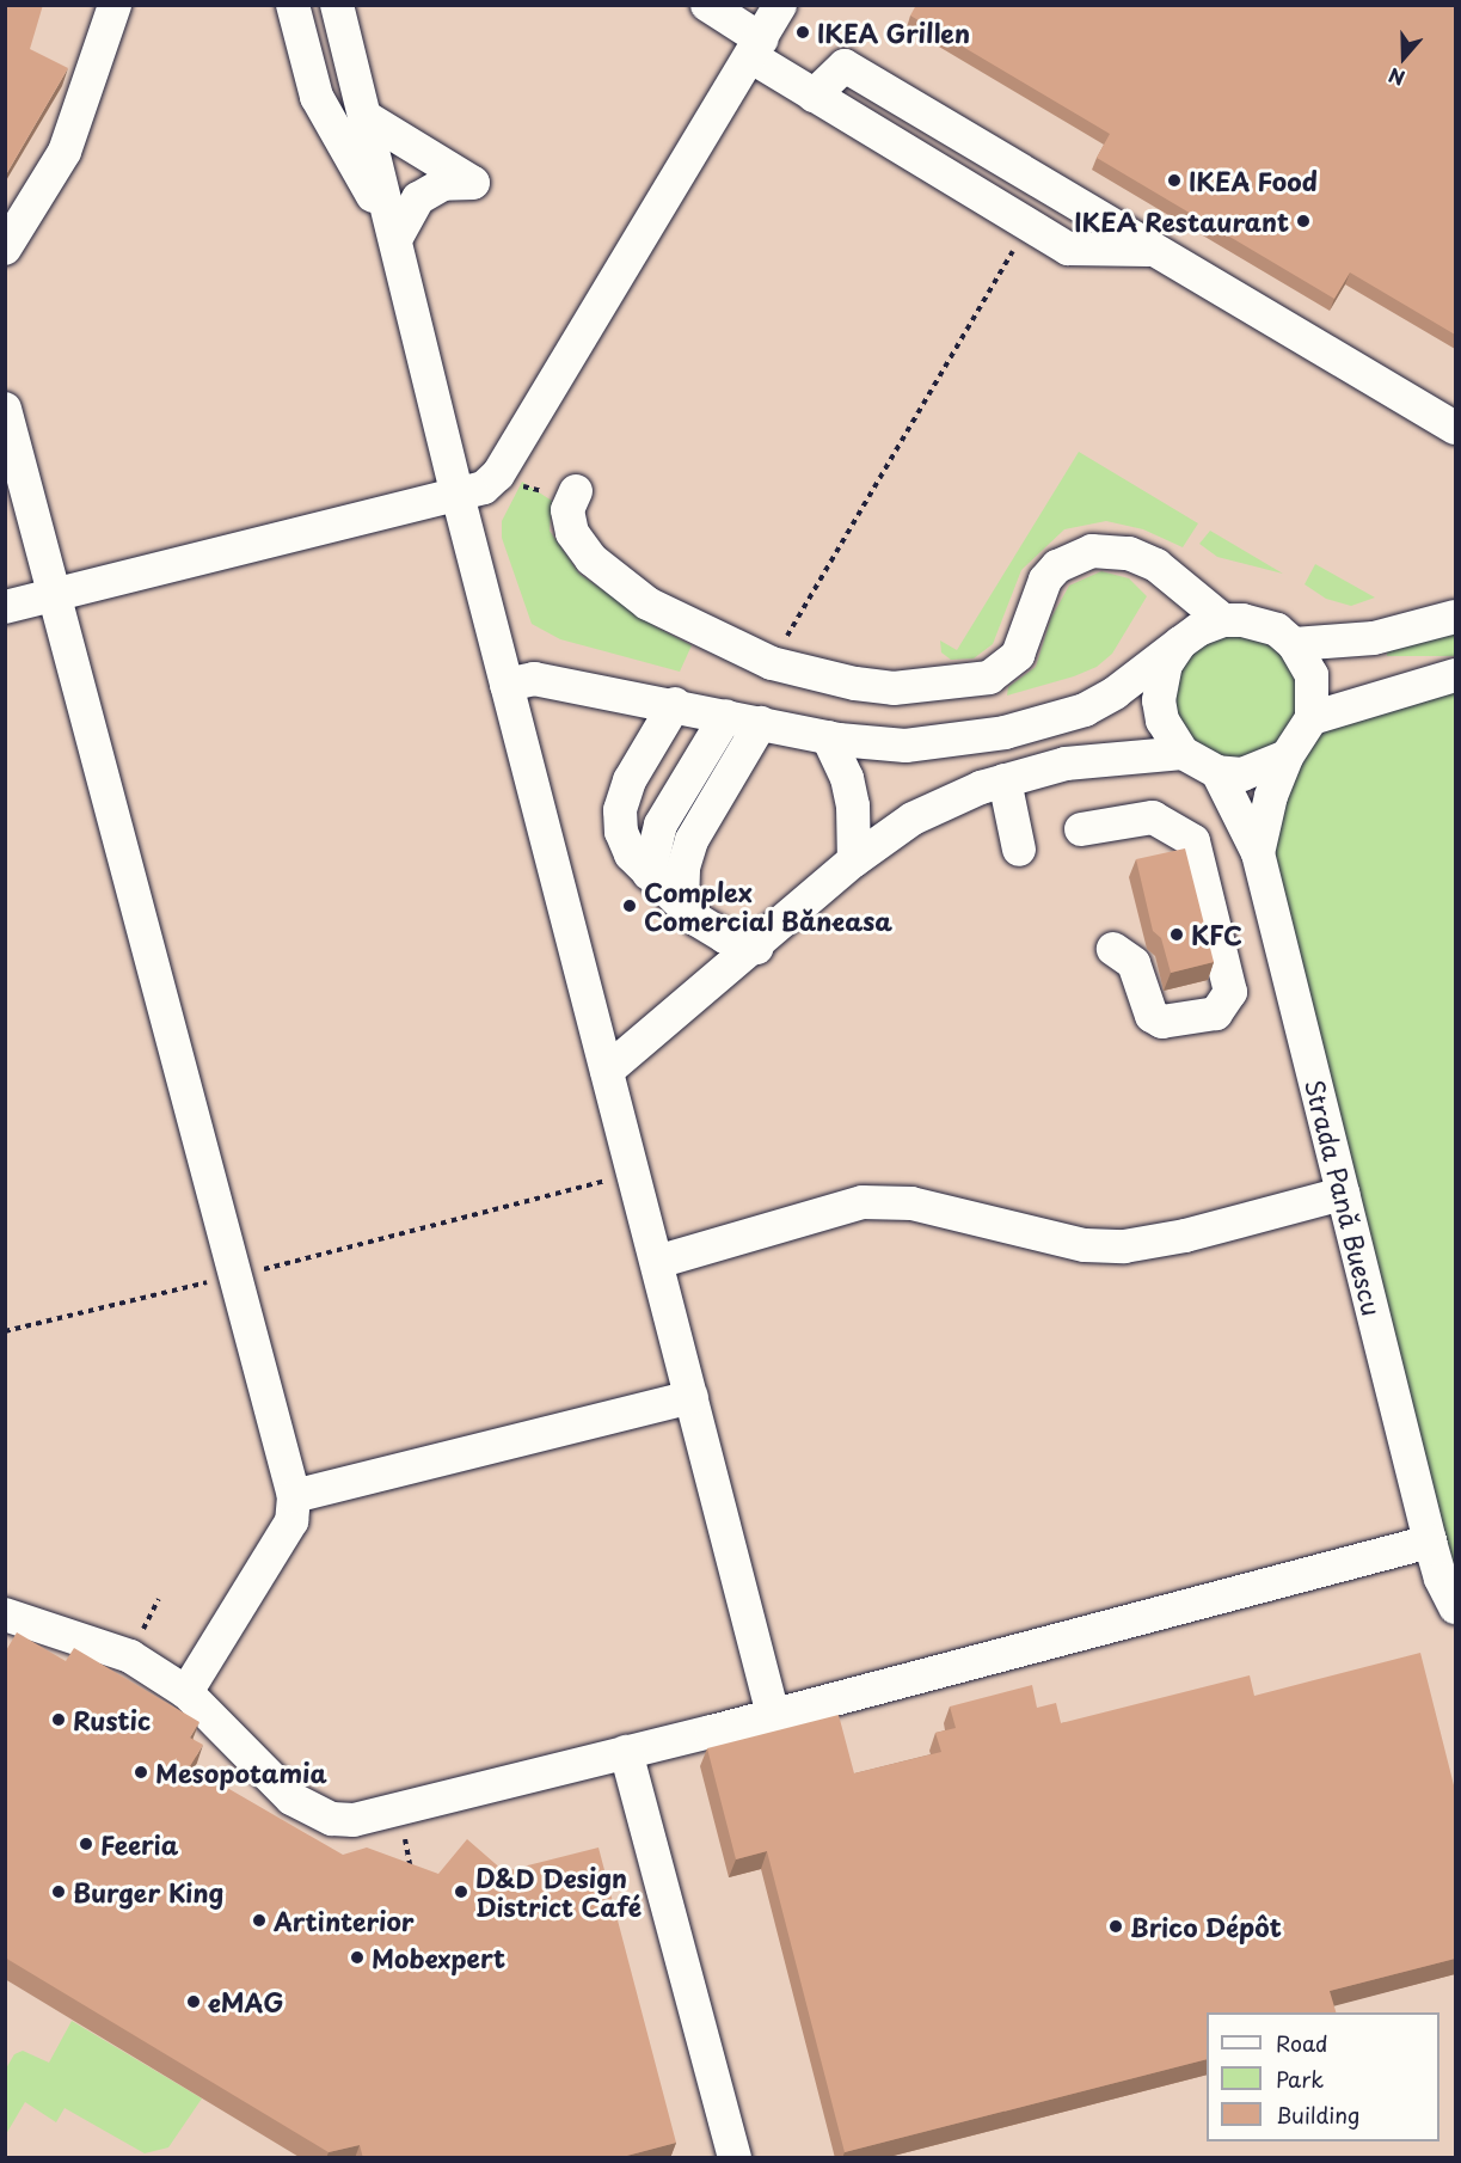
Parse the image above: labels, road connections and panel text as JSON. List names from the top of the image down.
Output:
{
  "streets": {
    "street": ["Strada Pană Buescu"]
  },
  "places": [
    "IKEA Grillen",
    "IKEA Food",
    "IKEA Restaurant",
    "Complex Comercial Băneasa",
    "KFC",
    "Rustic",
    "Mesopotamia",
    "Feeria",
    "Burger King",
    "D&D Design District Café",
    "Artinterior",
    "Brico Dépôt",
    "Mobexpert",
    "eMAG"
  ],
  "legend": ["Road", "Park", "Building"],
  "north": "bottom"
}
